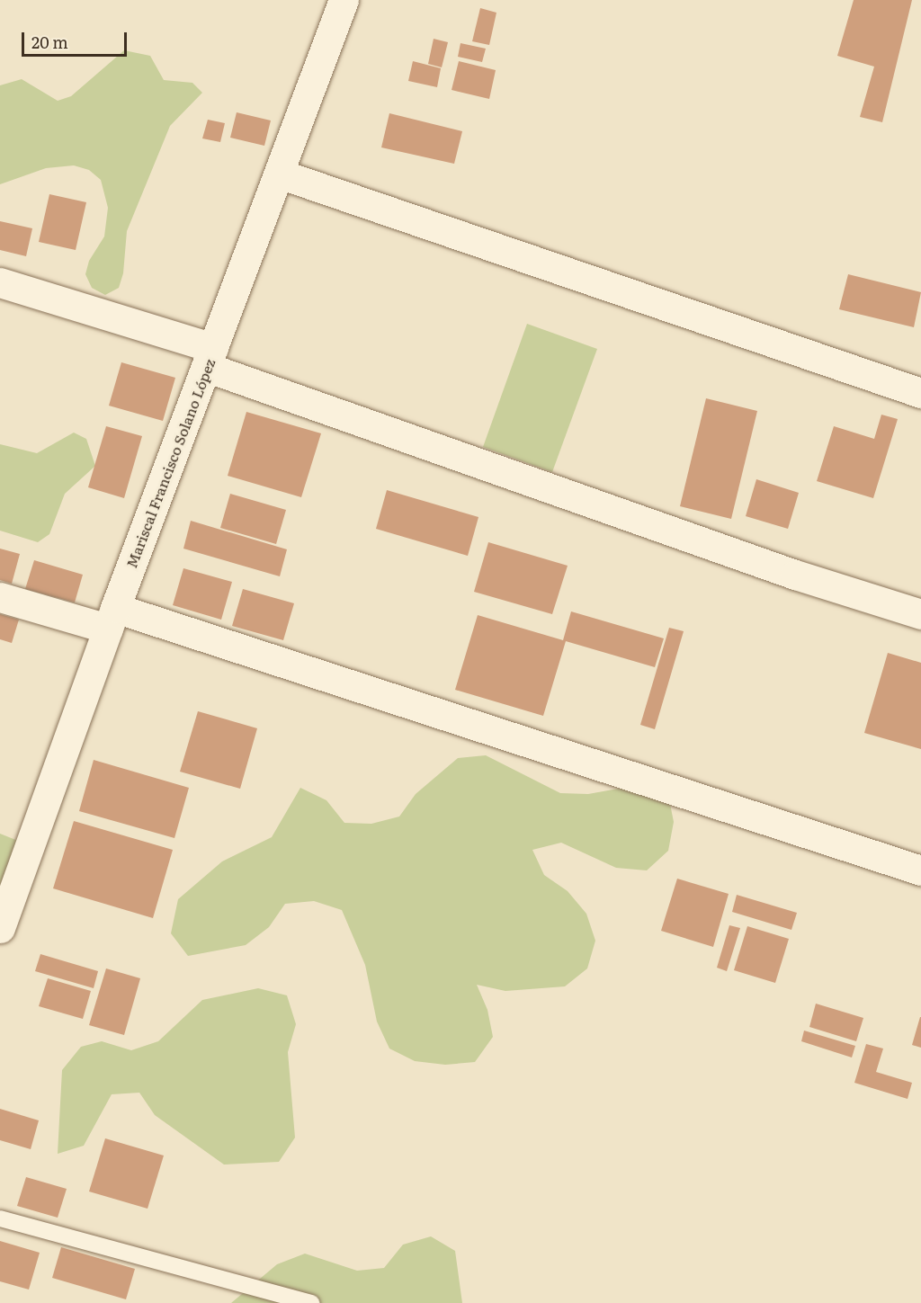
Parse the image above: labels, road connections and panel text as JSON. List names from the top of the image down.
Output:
{
  "streets": {
    "street": ["Mariscal Francisco Solano López"]
  },
  "scale_bar": "20 m"
}
